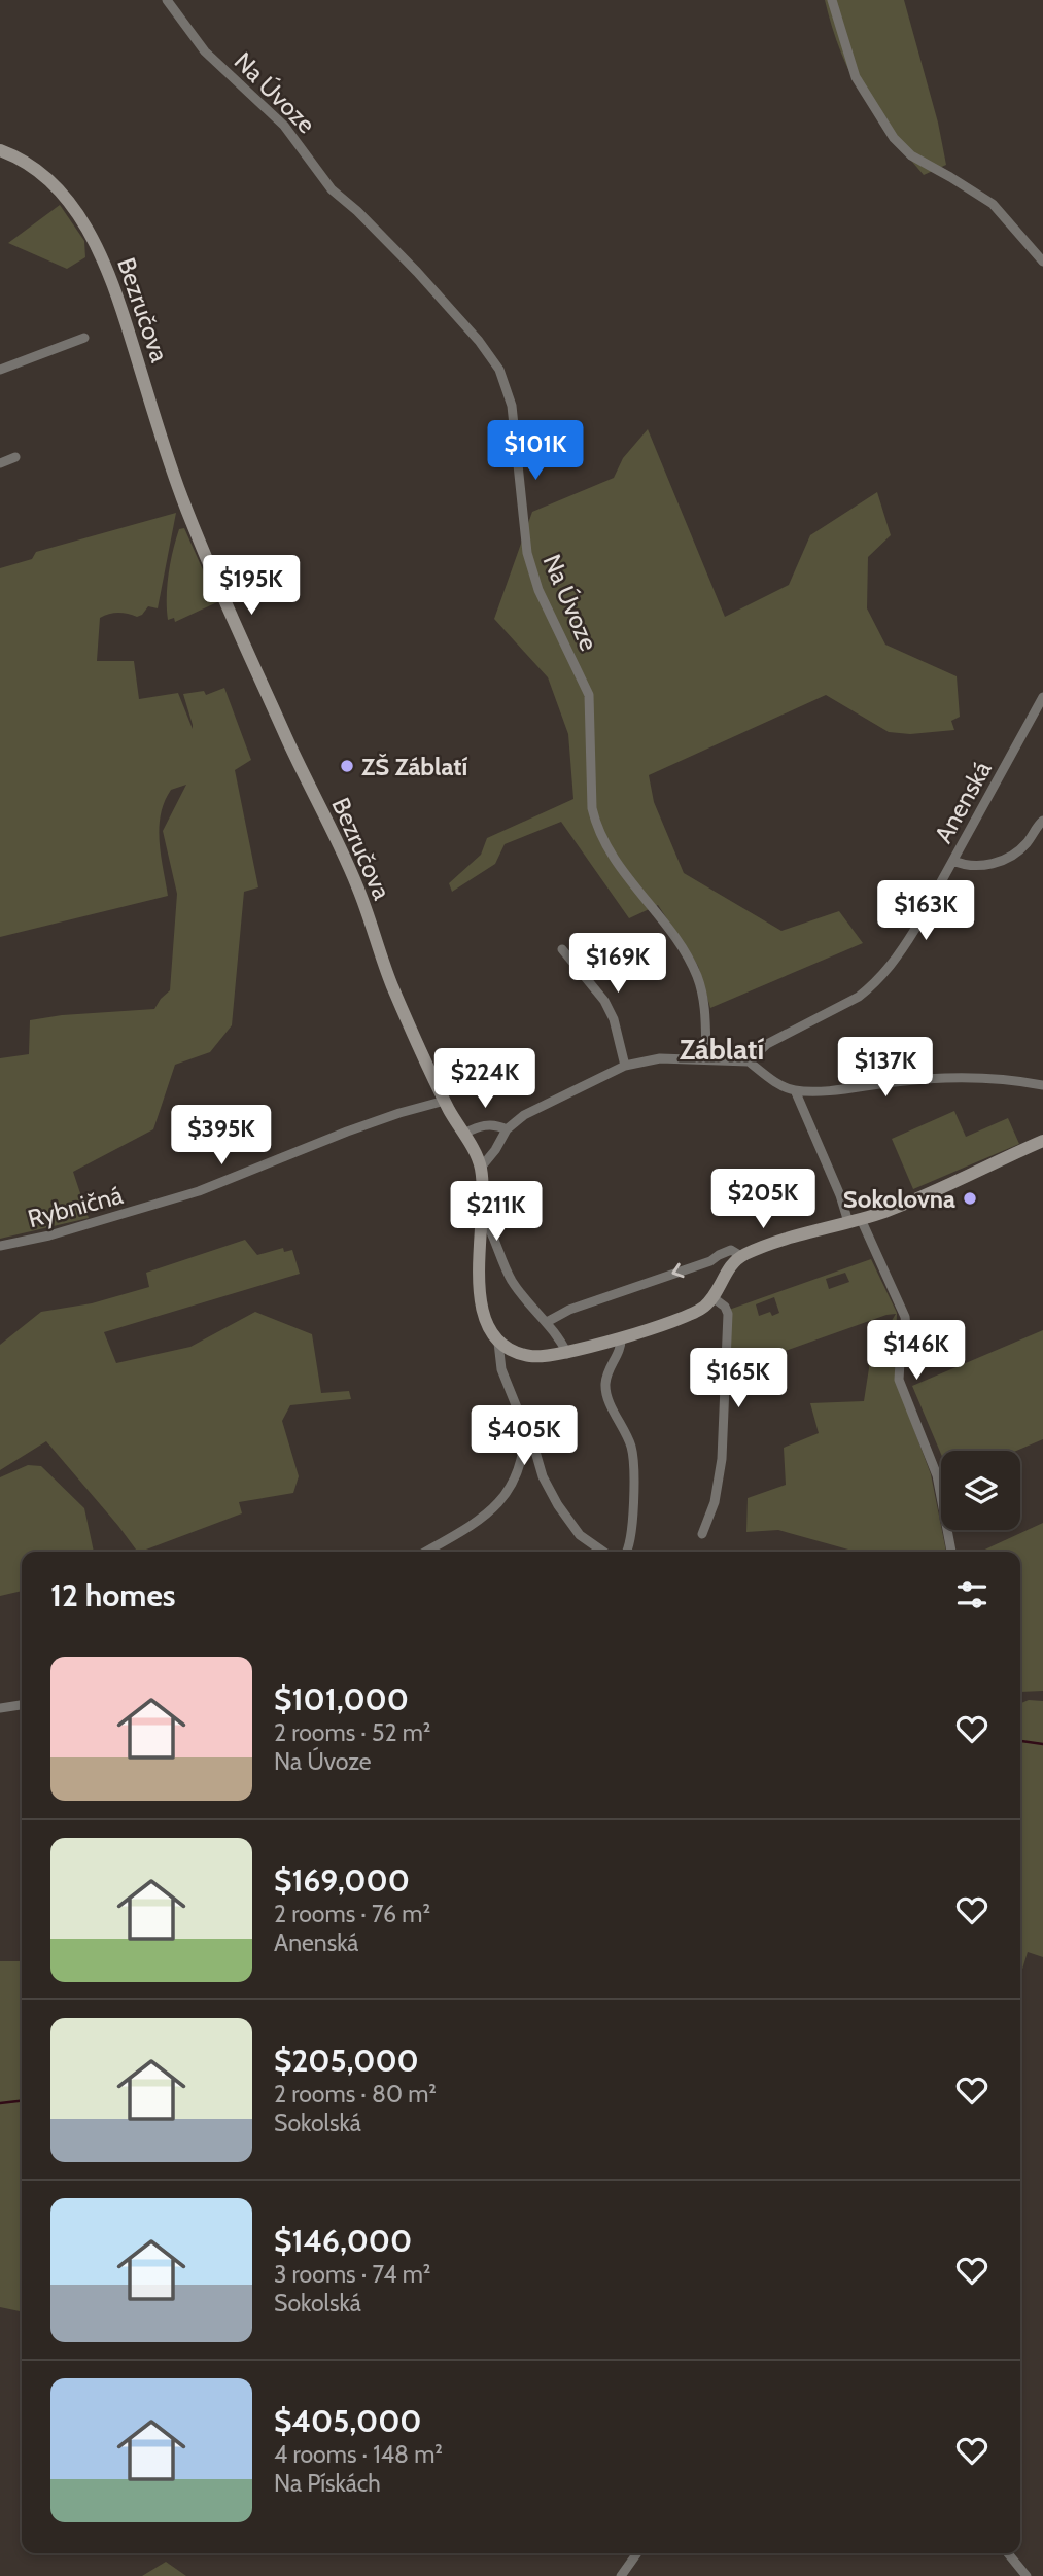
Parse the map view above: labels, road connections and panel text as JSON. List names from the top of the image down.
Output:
{
  "streets": {
    "main road": ["Bezručova"],
    "street": ["Na Úvoze", "Anenská", "Rybničná"]
  },
  "crossings": [
    ["Bezručova", "Rybničná"]
  ],
  "districts": ["Záblatí"],
  "places": ["ZŠ Záblatí", "Sokolovna"],
  "page": {
    "price": [
      "$101K",
      "$195K",
      "$163K",
      "$169K",
      "$137K",
      "$224K",
      "$395K",
      "$205K",
      "$211K",
      "$146K",
      "$165K",
      "$405K"
    ],
    "heading": "12 homes",
    "list": [
      {
        "name": "$101,000",
        "note": "2 rooms · 52 m² · Na Úvoze"
      },
      {
        "name": "$169,000",
        "note": "2 rooms · 76 m² · Anenská"
      },
      {
        "name": "$205,000",
        "note": "2 rooms · 80 m² · Sokolská"
      },
      {
        "name": "$146,000",
        "note": "3 rooms · 74 m² · Sokolská"
      },
      {
        "name": "$405,000",
        "note": "4 rooms · 148 m² · Na Pískách"
      }
    ]
  }
}
